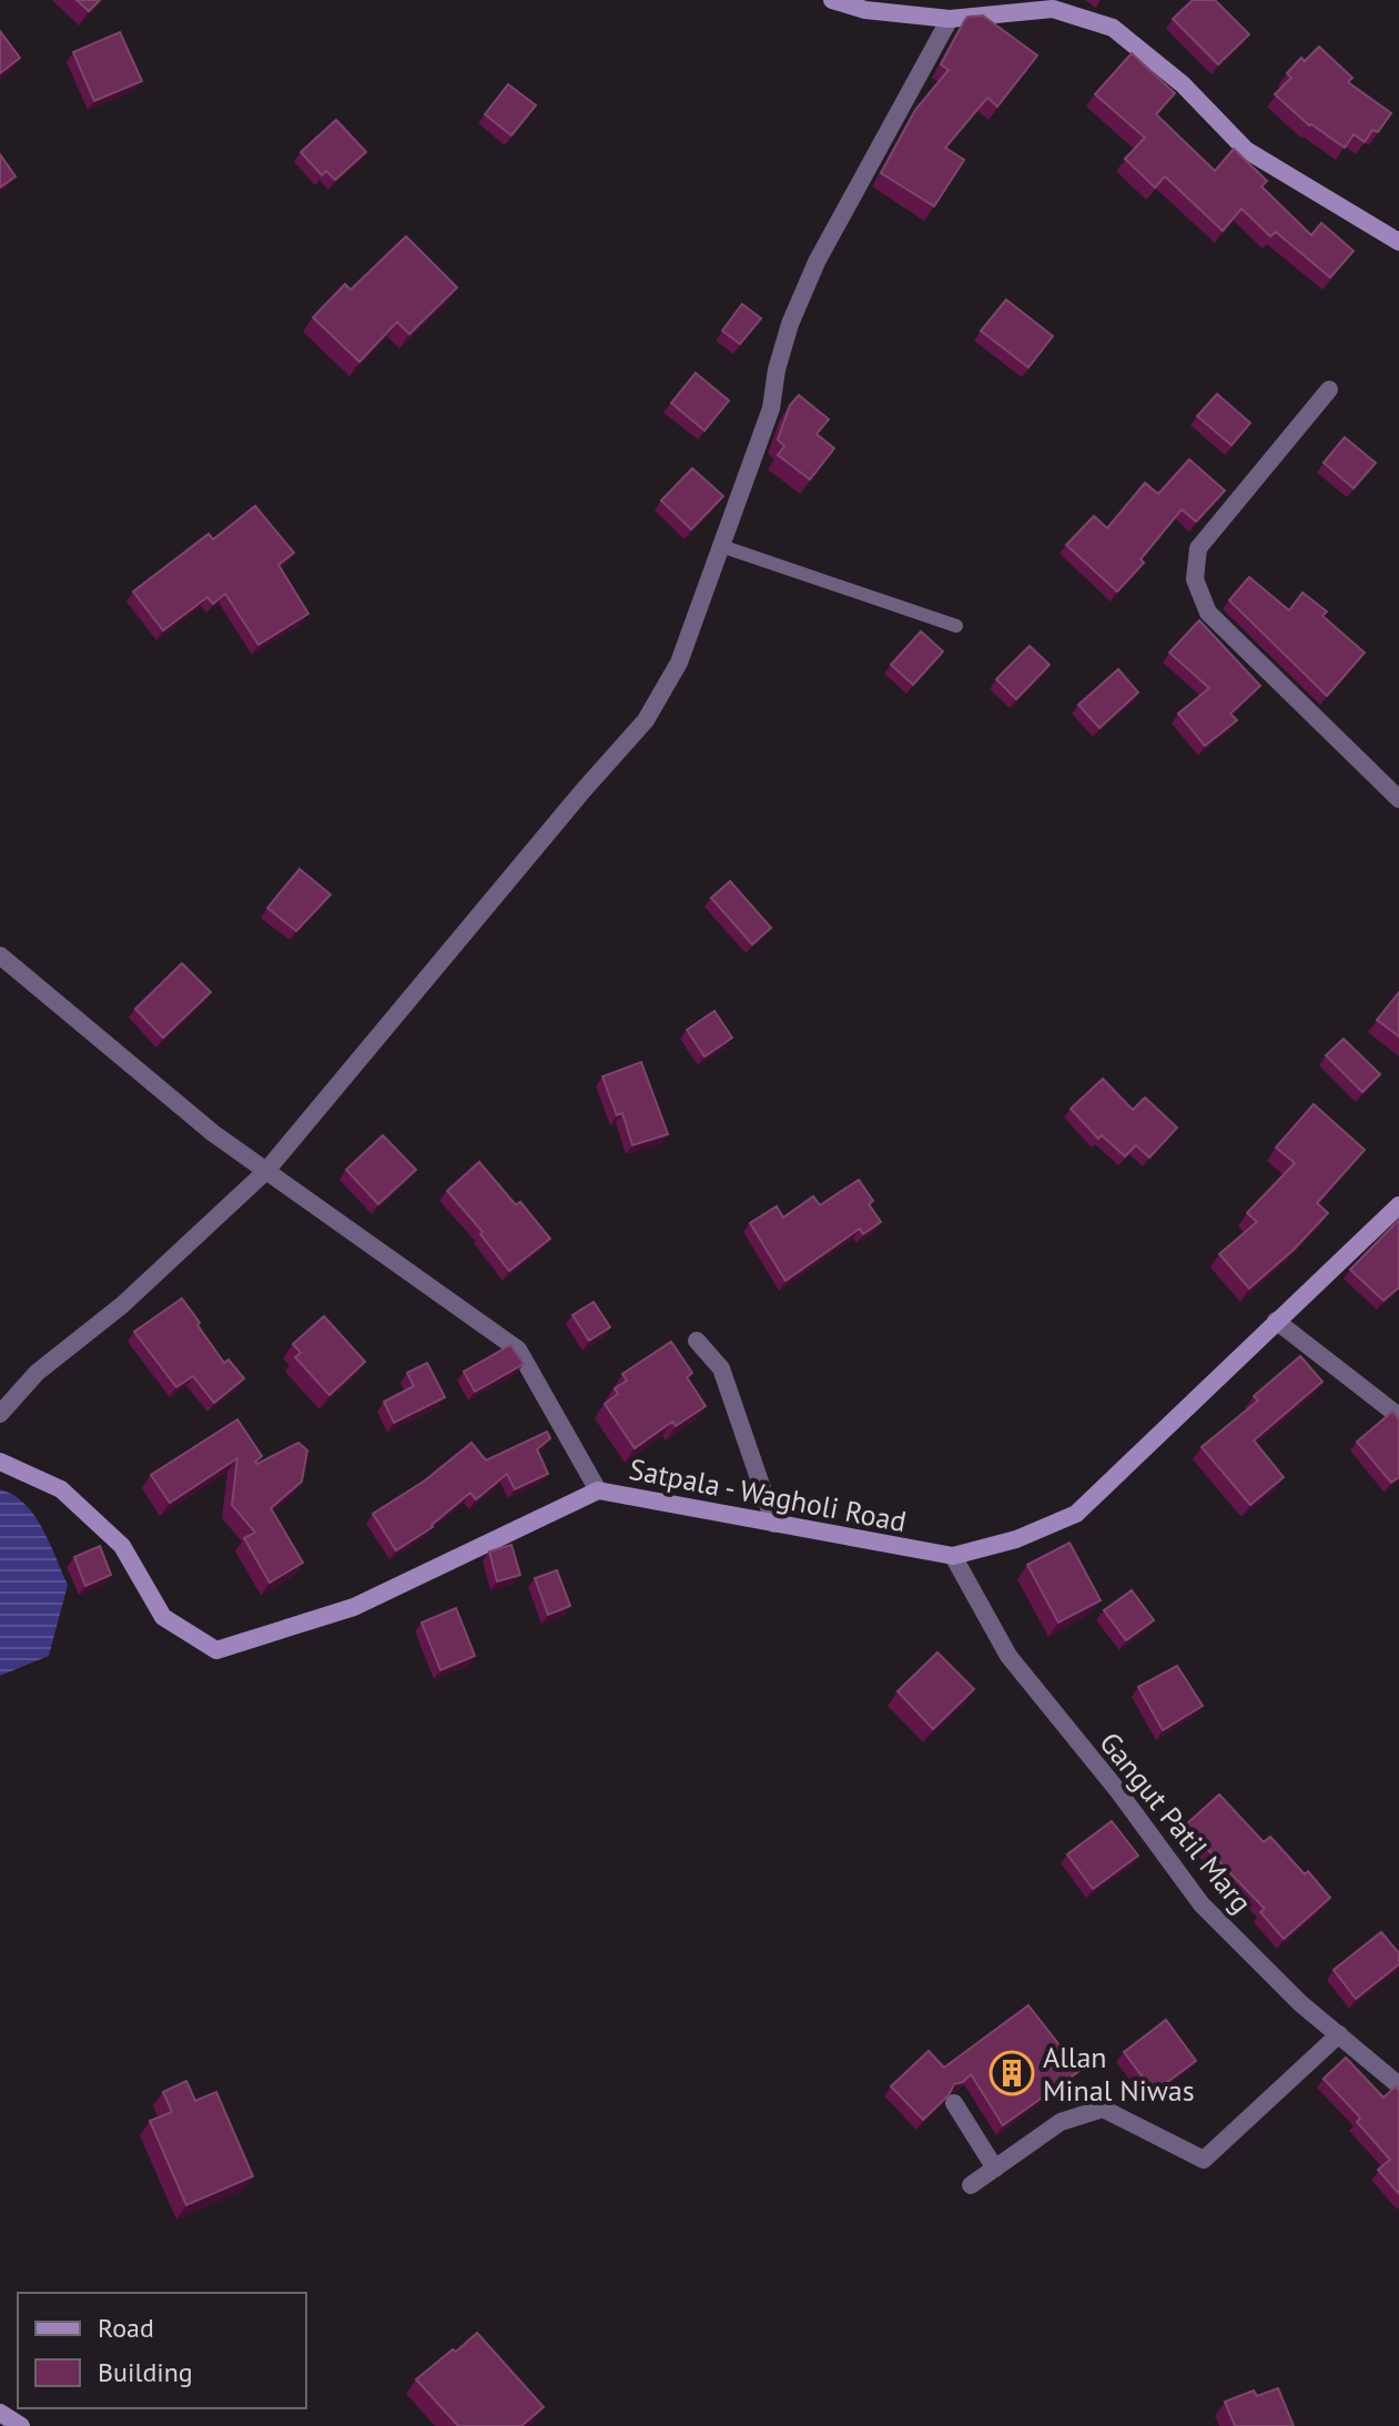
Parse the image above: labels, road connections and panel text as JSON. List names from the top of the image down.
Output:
{
  "streets": {
    "main road": ["Satpala - Wagholi Road"],
    "street": ["Gangut Patil Marg"]
  },
  "crossings": [
    ["Satpala - Wagholi Road", "Gangut Patil Marg"]
  ],
  "places": {
    "building": ["Allan Minal Niwas"]
  },
  "legend": ["Road", "Building"]
}
